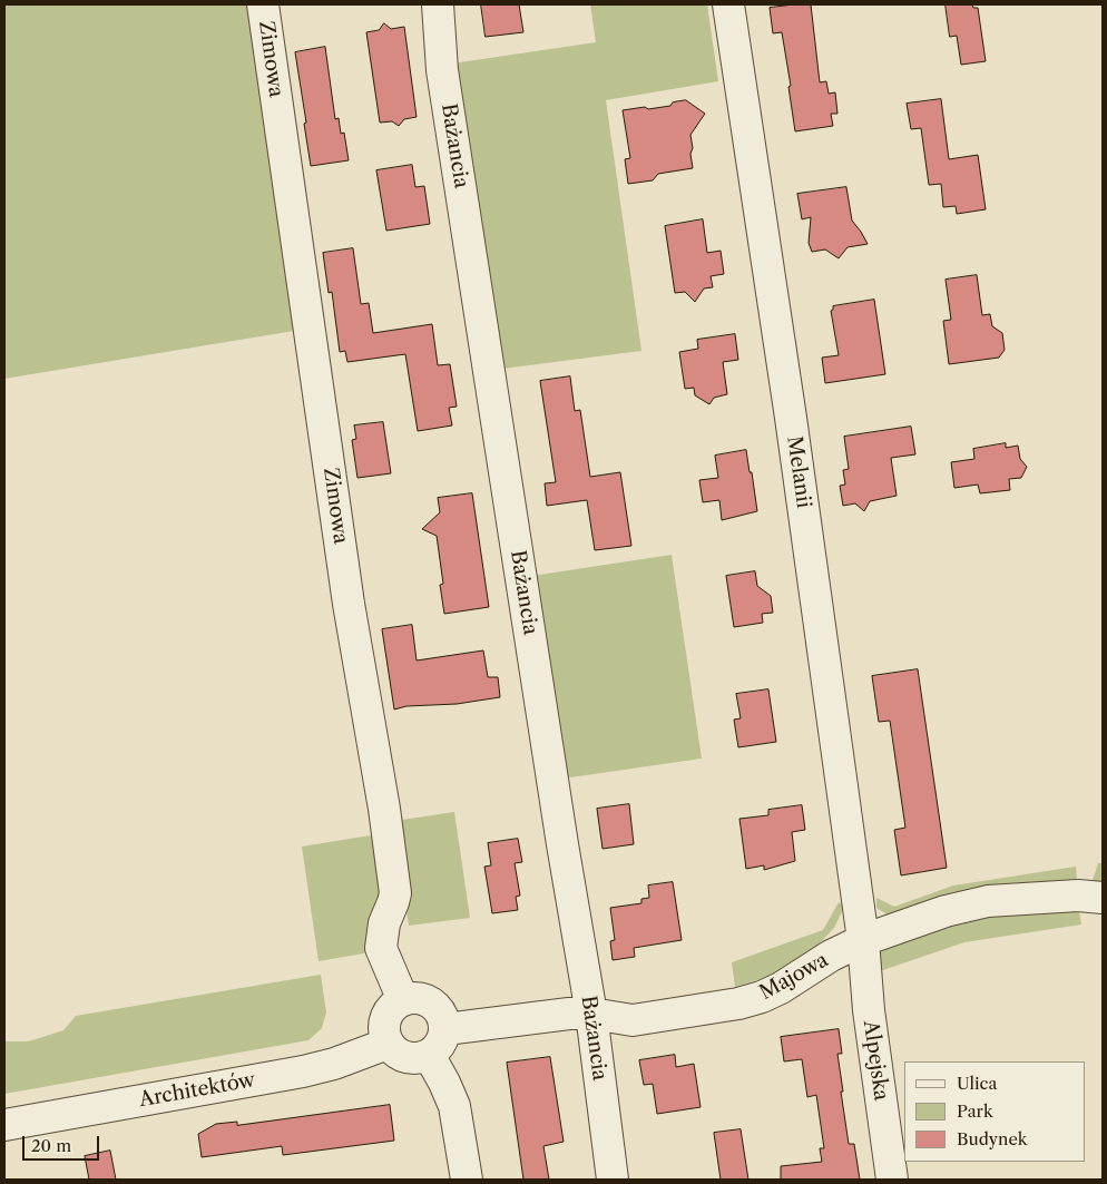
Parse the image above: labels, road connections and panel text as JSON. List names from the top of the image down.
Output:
{
  "streets": {
    "street": [
      "Zimowa",
      "Bażancia",
      "Melanii",
      "Majowa",
      "Alpejska",
      "Architektów"
    ]
  },
  "crossings": [
    ["Zimowa", "Majowa"],
    ["Zimowa", "Architektów"],
    ["Bażancia", "Majowa"],
    ["Melanii", "Majowa"],
    ["Melanii", "Alpejska"],
    ["Majowa", "Alpejska"],
    ["Majowa", "Architektów"]
  ],
  "legend": ["Ulica", "Park", "Budynek"],
  "scale_bar": "20 m"
}
